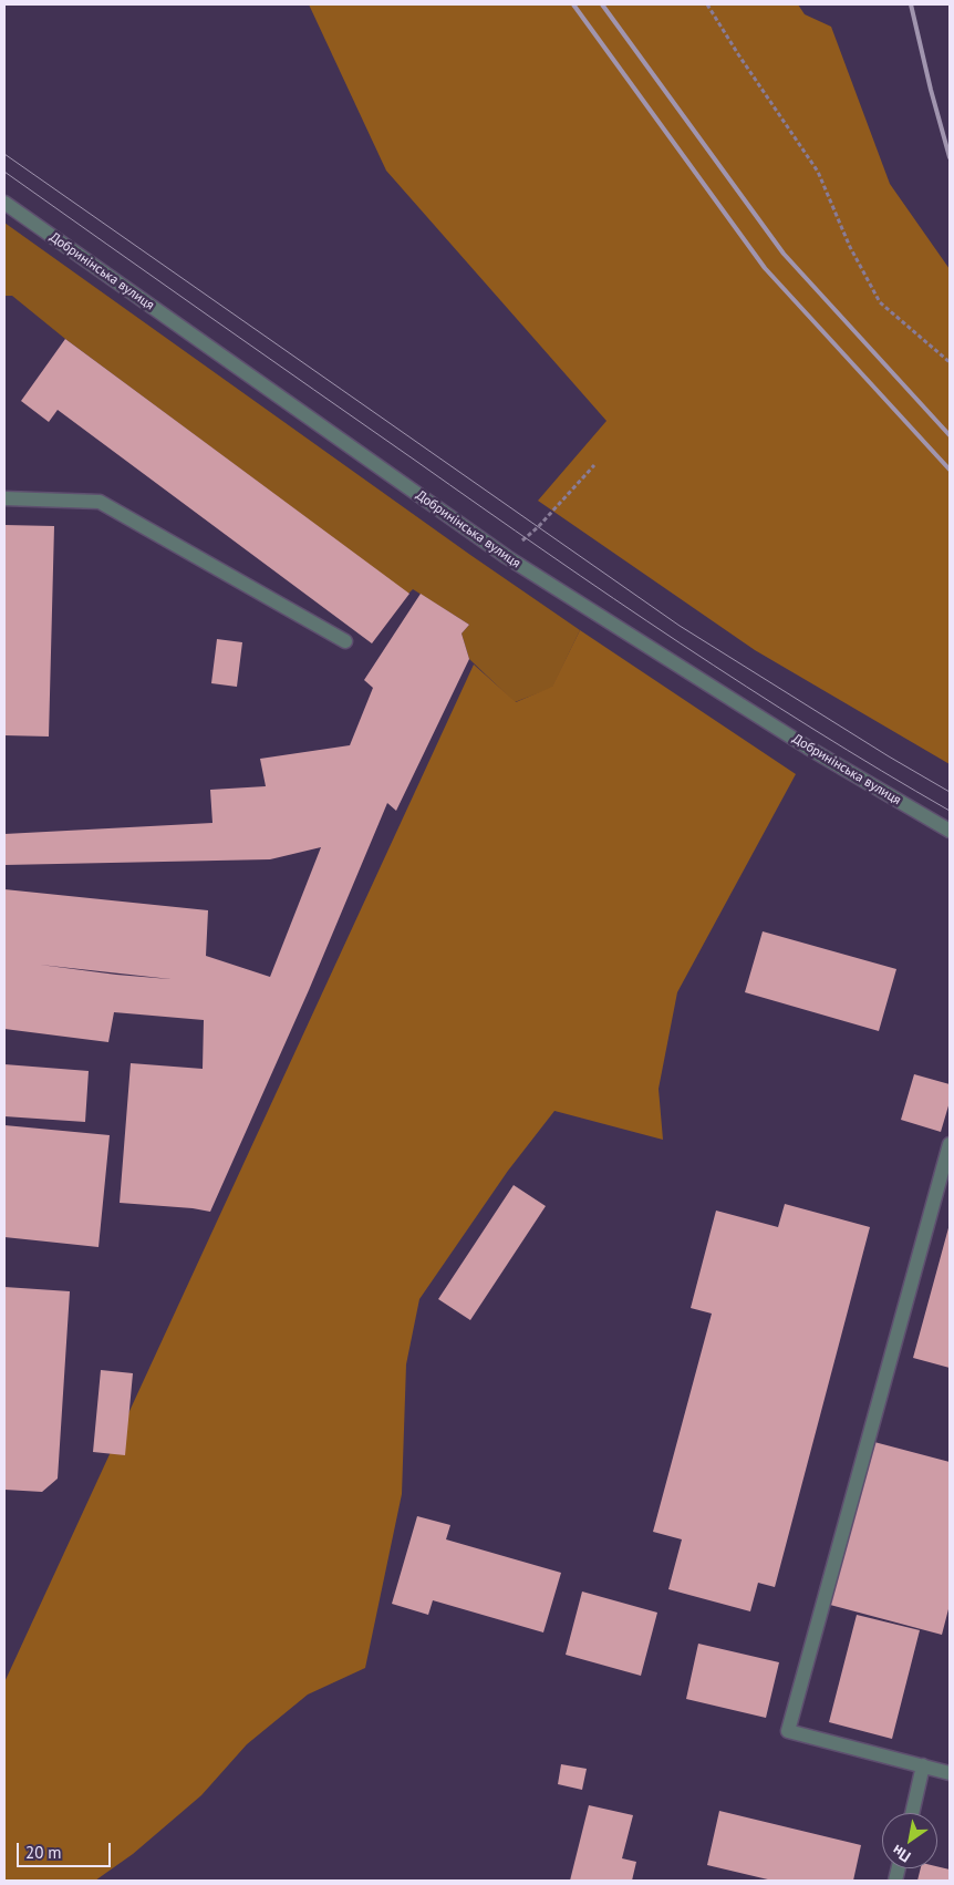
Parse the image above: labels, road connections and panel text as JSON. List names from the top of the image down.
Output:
{
  "streets": {
    "street": ["Добринінська вулиця"]
  },
  "scale_bar": "20 m",
  "north": "bottom left"
}
